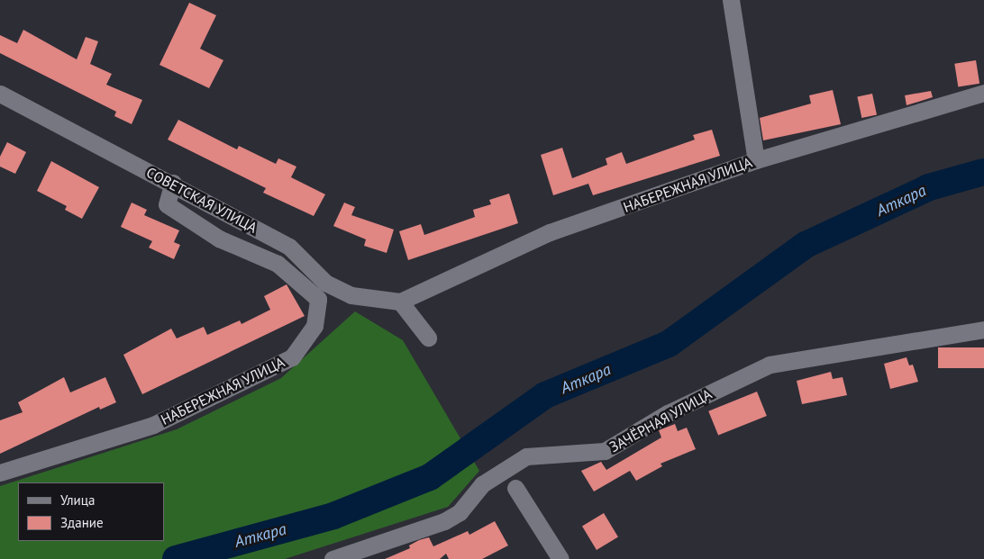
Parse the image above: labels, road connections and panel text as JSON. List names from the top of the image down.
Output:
{
  "streets": {
    "street": ["НАБЕРЕЖНАЯ УЛИЦА", "СОВЕТСКАЯ УЛИЦА", "ЗАЧЁРНАЯ УЛИЦА"]
  },
  "crossings": [
    ["НАБЕРЕЖНАЯ УЛИЦА", "СОВЕТСКАЯ УЛИЦА"]
  ],
  "water": ["Аткара"],
  "legend": ["Улица", "Здание"]
}
